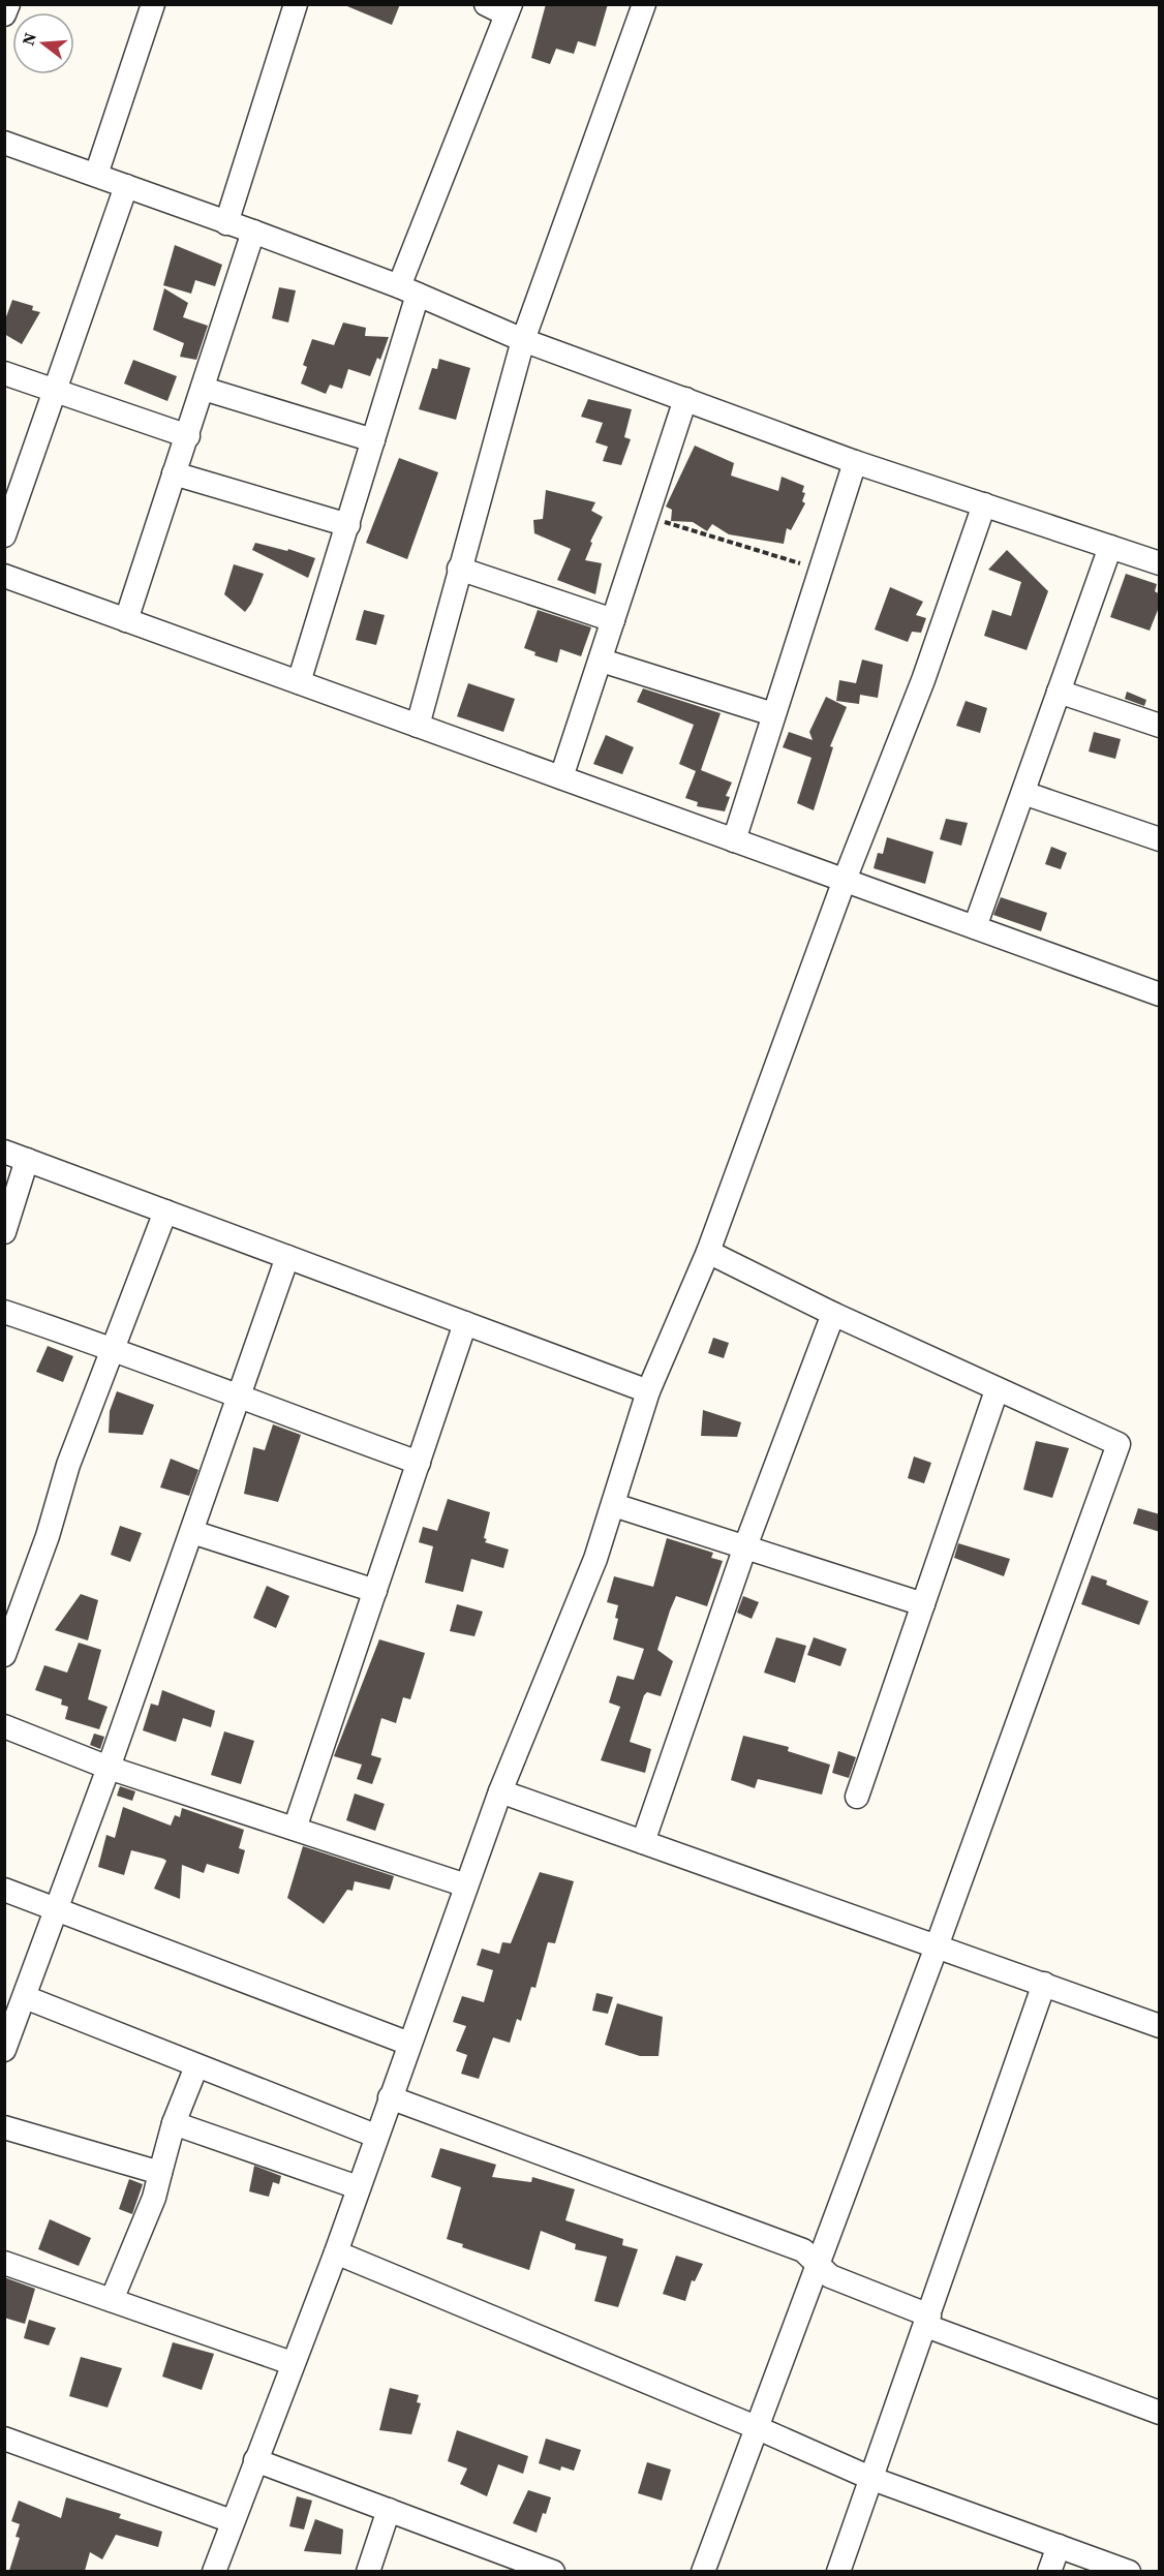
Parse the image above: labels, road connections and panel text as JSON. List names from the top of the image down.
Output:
{
  "north": "left"
}
